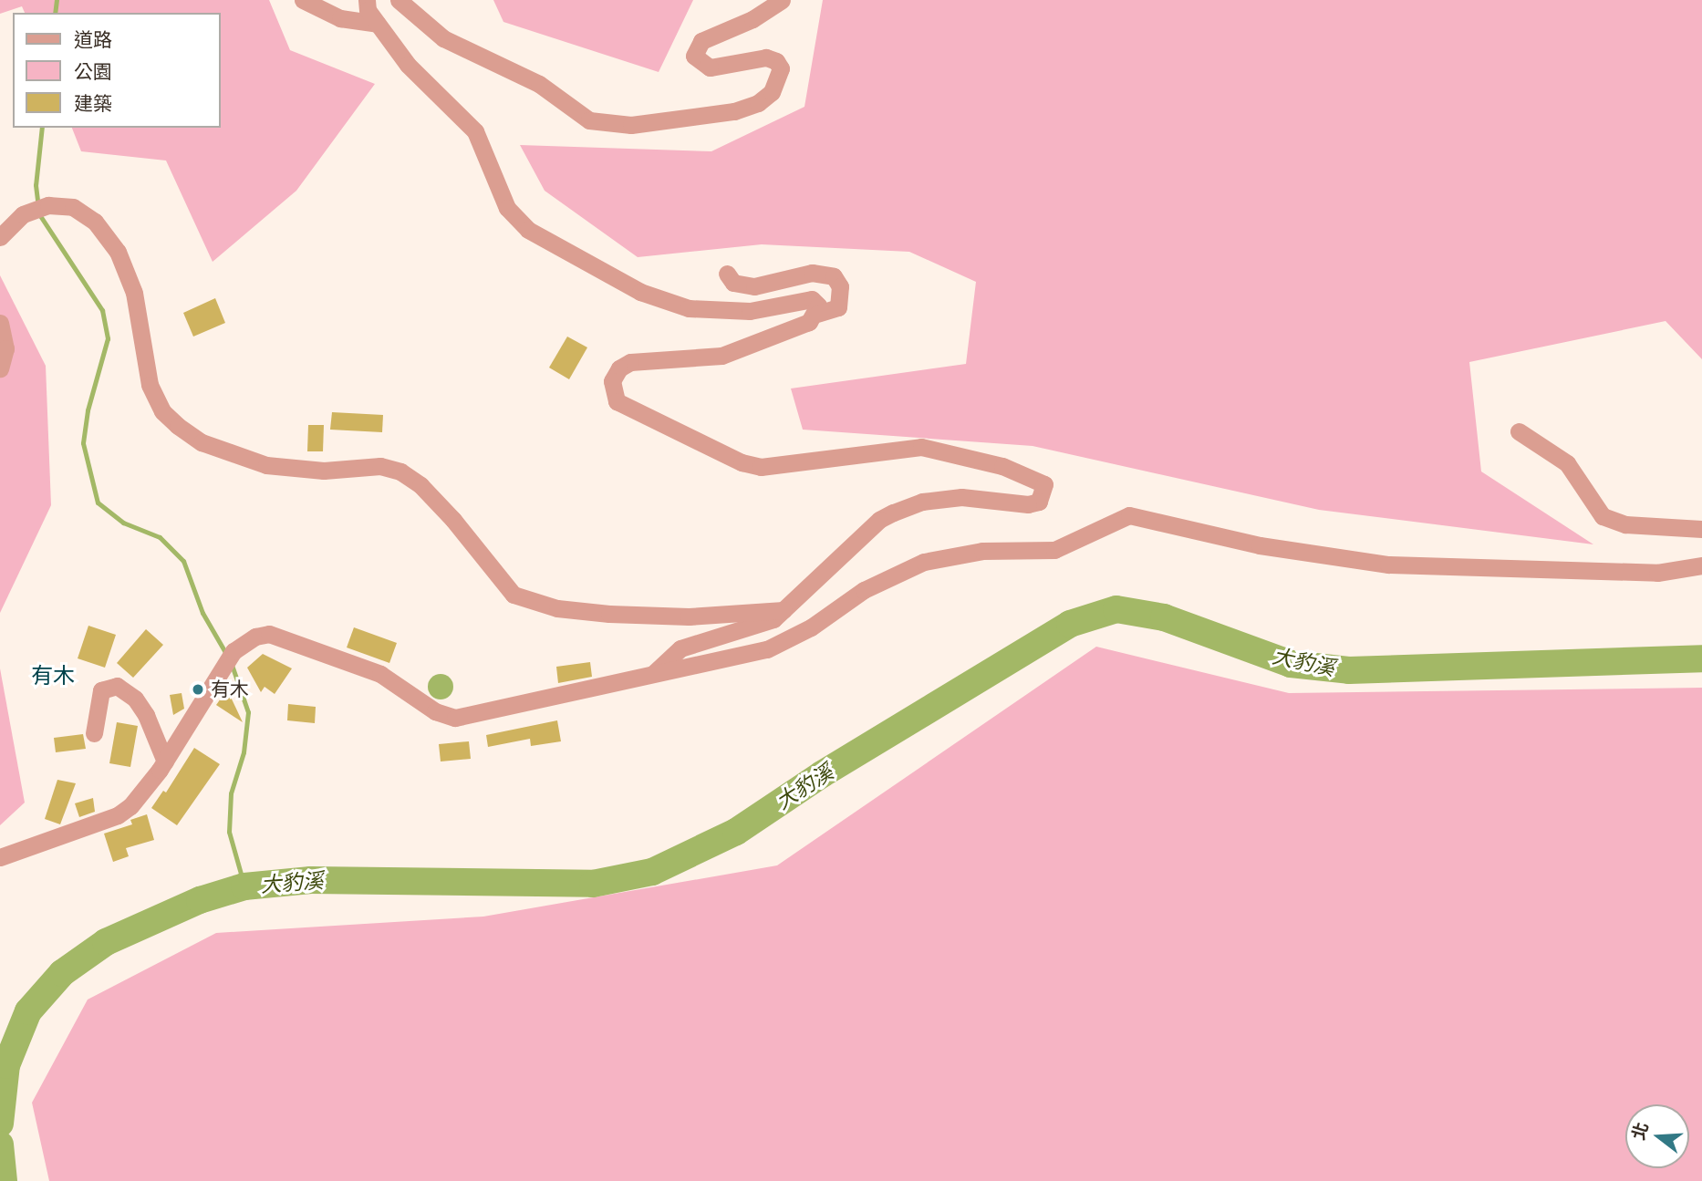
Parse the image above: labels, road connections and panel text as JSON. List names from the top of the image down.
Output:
{
  "districts": ["有木"],
  "water": ["大豹溪"],
  "places": ["有木"],
  "legend": ["道路", "公園", "建築"],
  "north": "left"
}
